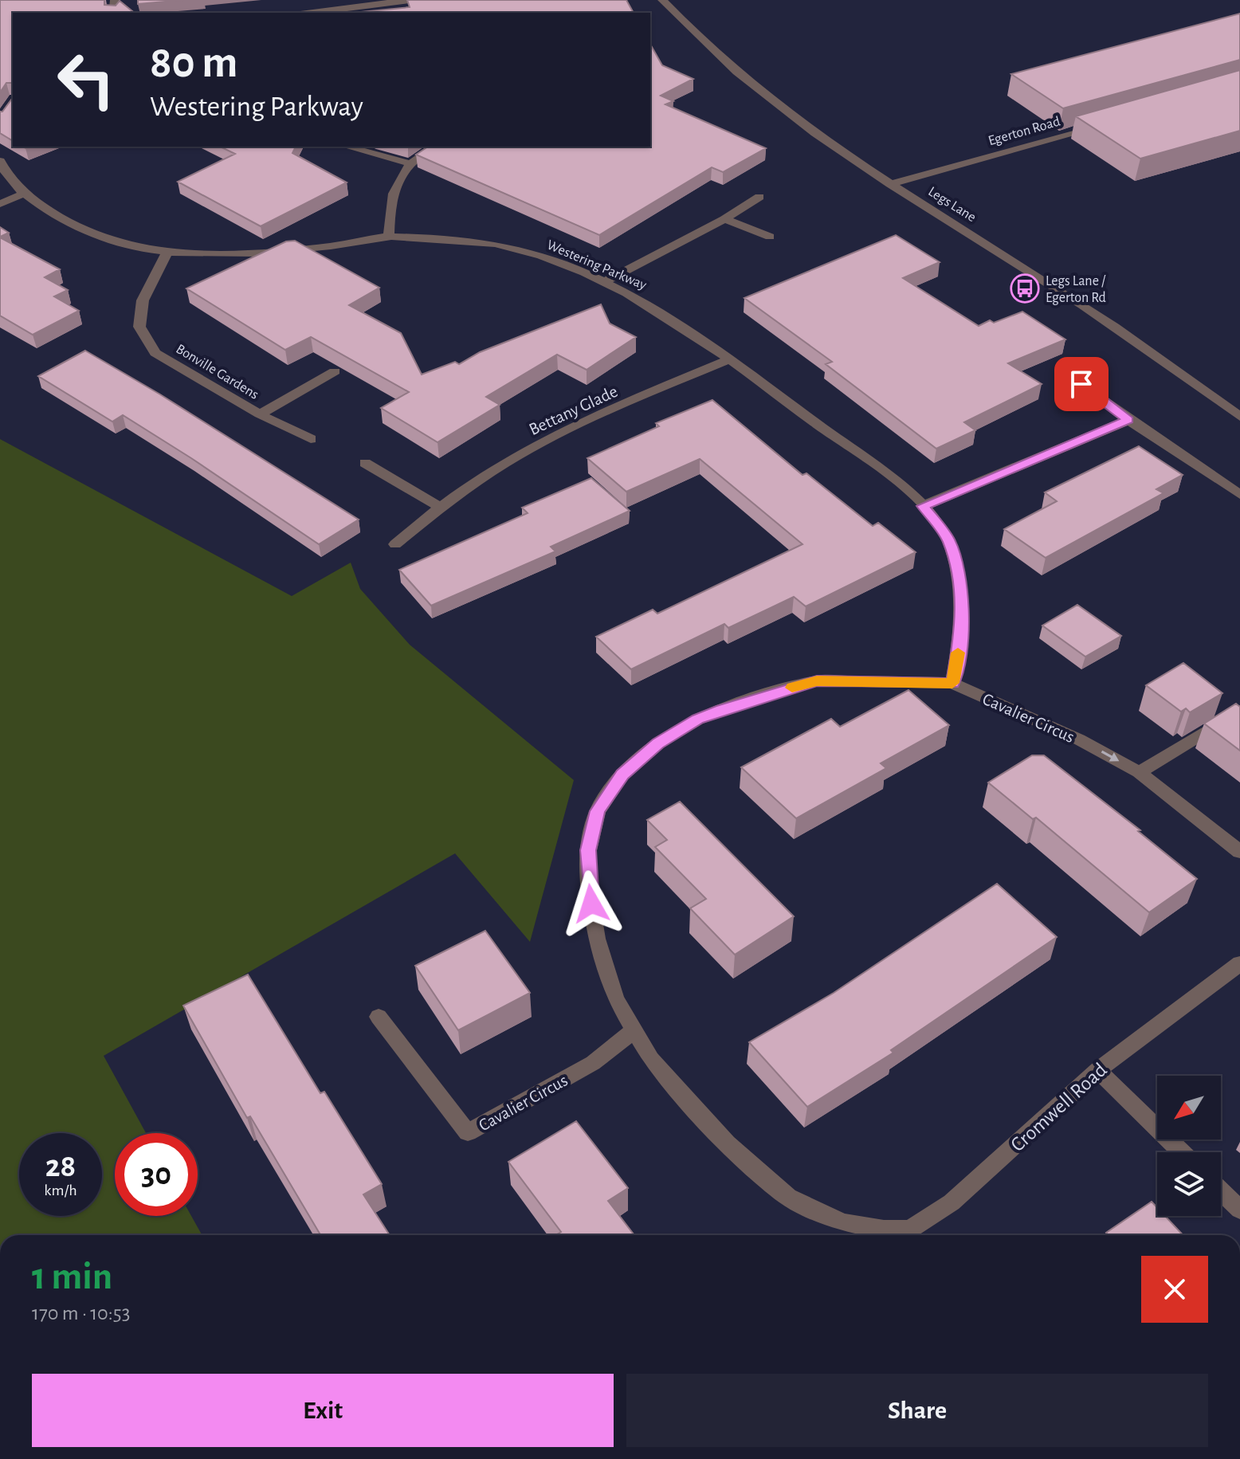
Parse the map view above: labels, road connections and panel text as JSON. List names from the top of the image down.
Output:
{
  "streets": {
    "street": [
      "Egerton Road",
      "Legs Lane",
      "Westering Parkway",
      "Bonville Gardens",
      "Bettany Glade",
      "Cavalier Circus",
      "Cromwell Road"
    ]
  },
  "crossings": [
    ["Egerton Road", "Legs Lane"],
    ["Westering Parkway", "Bonville Gardens"],
    ["Westering Parkway", "Bettany Glade"],
    ["Westering Parkway", "Cavalier Circus"],
    ["Cavalier Circus", "Cromwell Road"]
  ],
  "places": {
    "bus stop": ["Legs Lane / Egerton Rd"]
  },
  "north": "bottom left",
  "page": {
    "turn": ["80 m", "Westering Parkway"],
    "speed": "28 km/h",
    "limit": "30",
    "heading": ["1 min", "170 m · 10:53"],
    "buttons": ["Exit", "Share"]
  }
}
